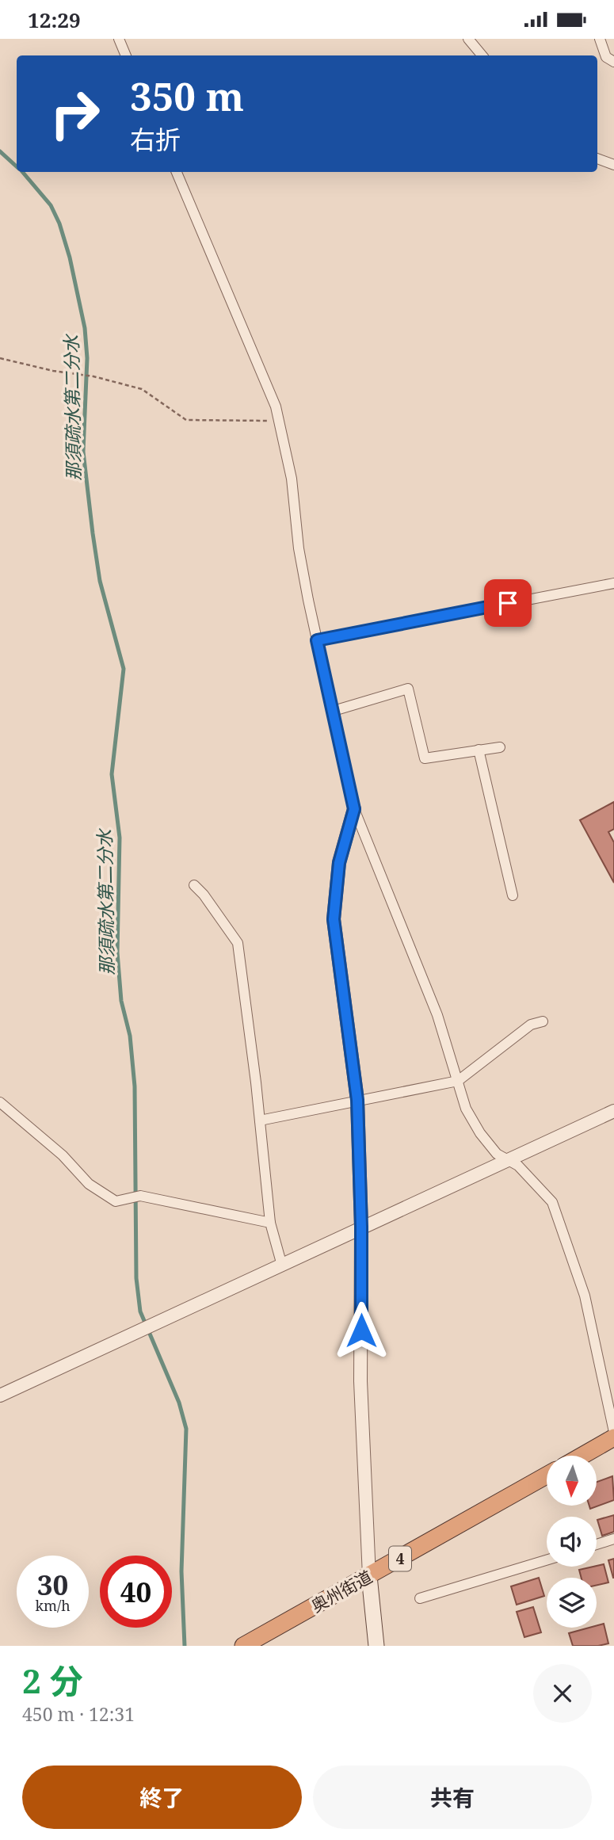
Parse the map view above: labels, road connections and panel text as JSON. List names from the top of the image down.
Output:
{
  "streets": {
    "highway": ["4", "奥州街道"]
  },
  "water": ["那須疏水第二分水"],
  "north": "bottom",
  "page": {
    "status": "12:29",
    "turn": ["350 m", "右折"],
    "speed": "30 km/h",
    "limit": "40",
    "heading": ["2 分", "450 m · 12:31"],
    "buttons": ["終了", "共有"]
  }
}
